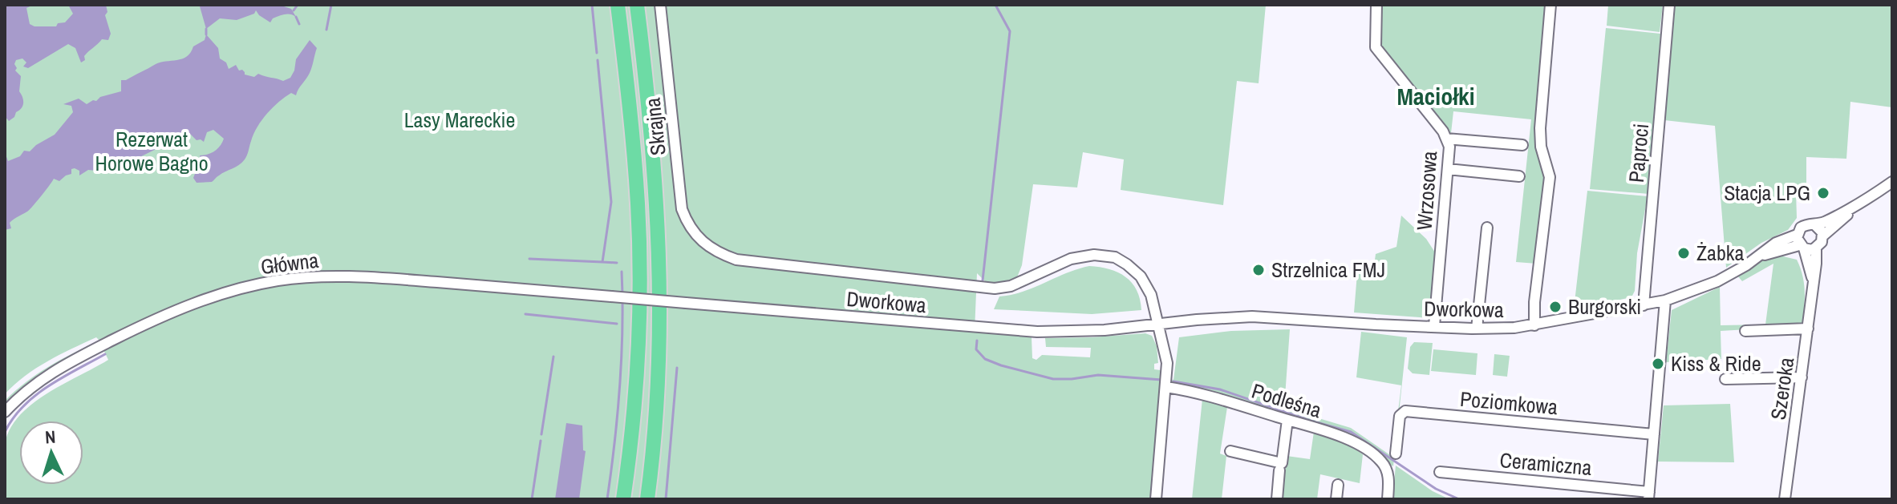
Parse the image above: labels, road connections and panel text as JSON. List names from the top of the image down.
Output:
{
  "streets": {
    "street": [
      "Skrajna",
      "Paproci",
      "Wrzosowa",
      "Główna",
      "Dworkowa",
      "Szeroka",
      "Podleśna",
      "Poziomkowa",
      "Ceramiczna"
    ]
  },
  "crossings": [
    ["Skrajna", "Dworkowa"],
    ["Paproci", "Dworkowa"],
    ["Wrzosowa", "Dworkowa"],
    ["Główna", "Dworkowa"],
    ["Dworkowa", "Szeroka"],
    ["Dworkowa", "Ceramiczna"],
    ["Poziomkowa", "Ceramiczna"]
  ],
  "districts": ["Maciołki"],
  "parks": ["Lasy Mareckie", "Rezerwat Horowe Bagno"],
  "places": [
    "Stacja LPG",
    "Żabka",
    "Strzelnica FMJ",
    "Burgorski",
    "Kiss & Ride"
  ],
  "north": "top"
}
